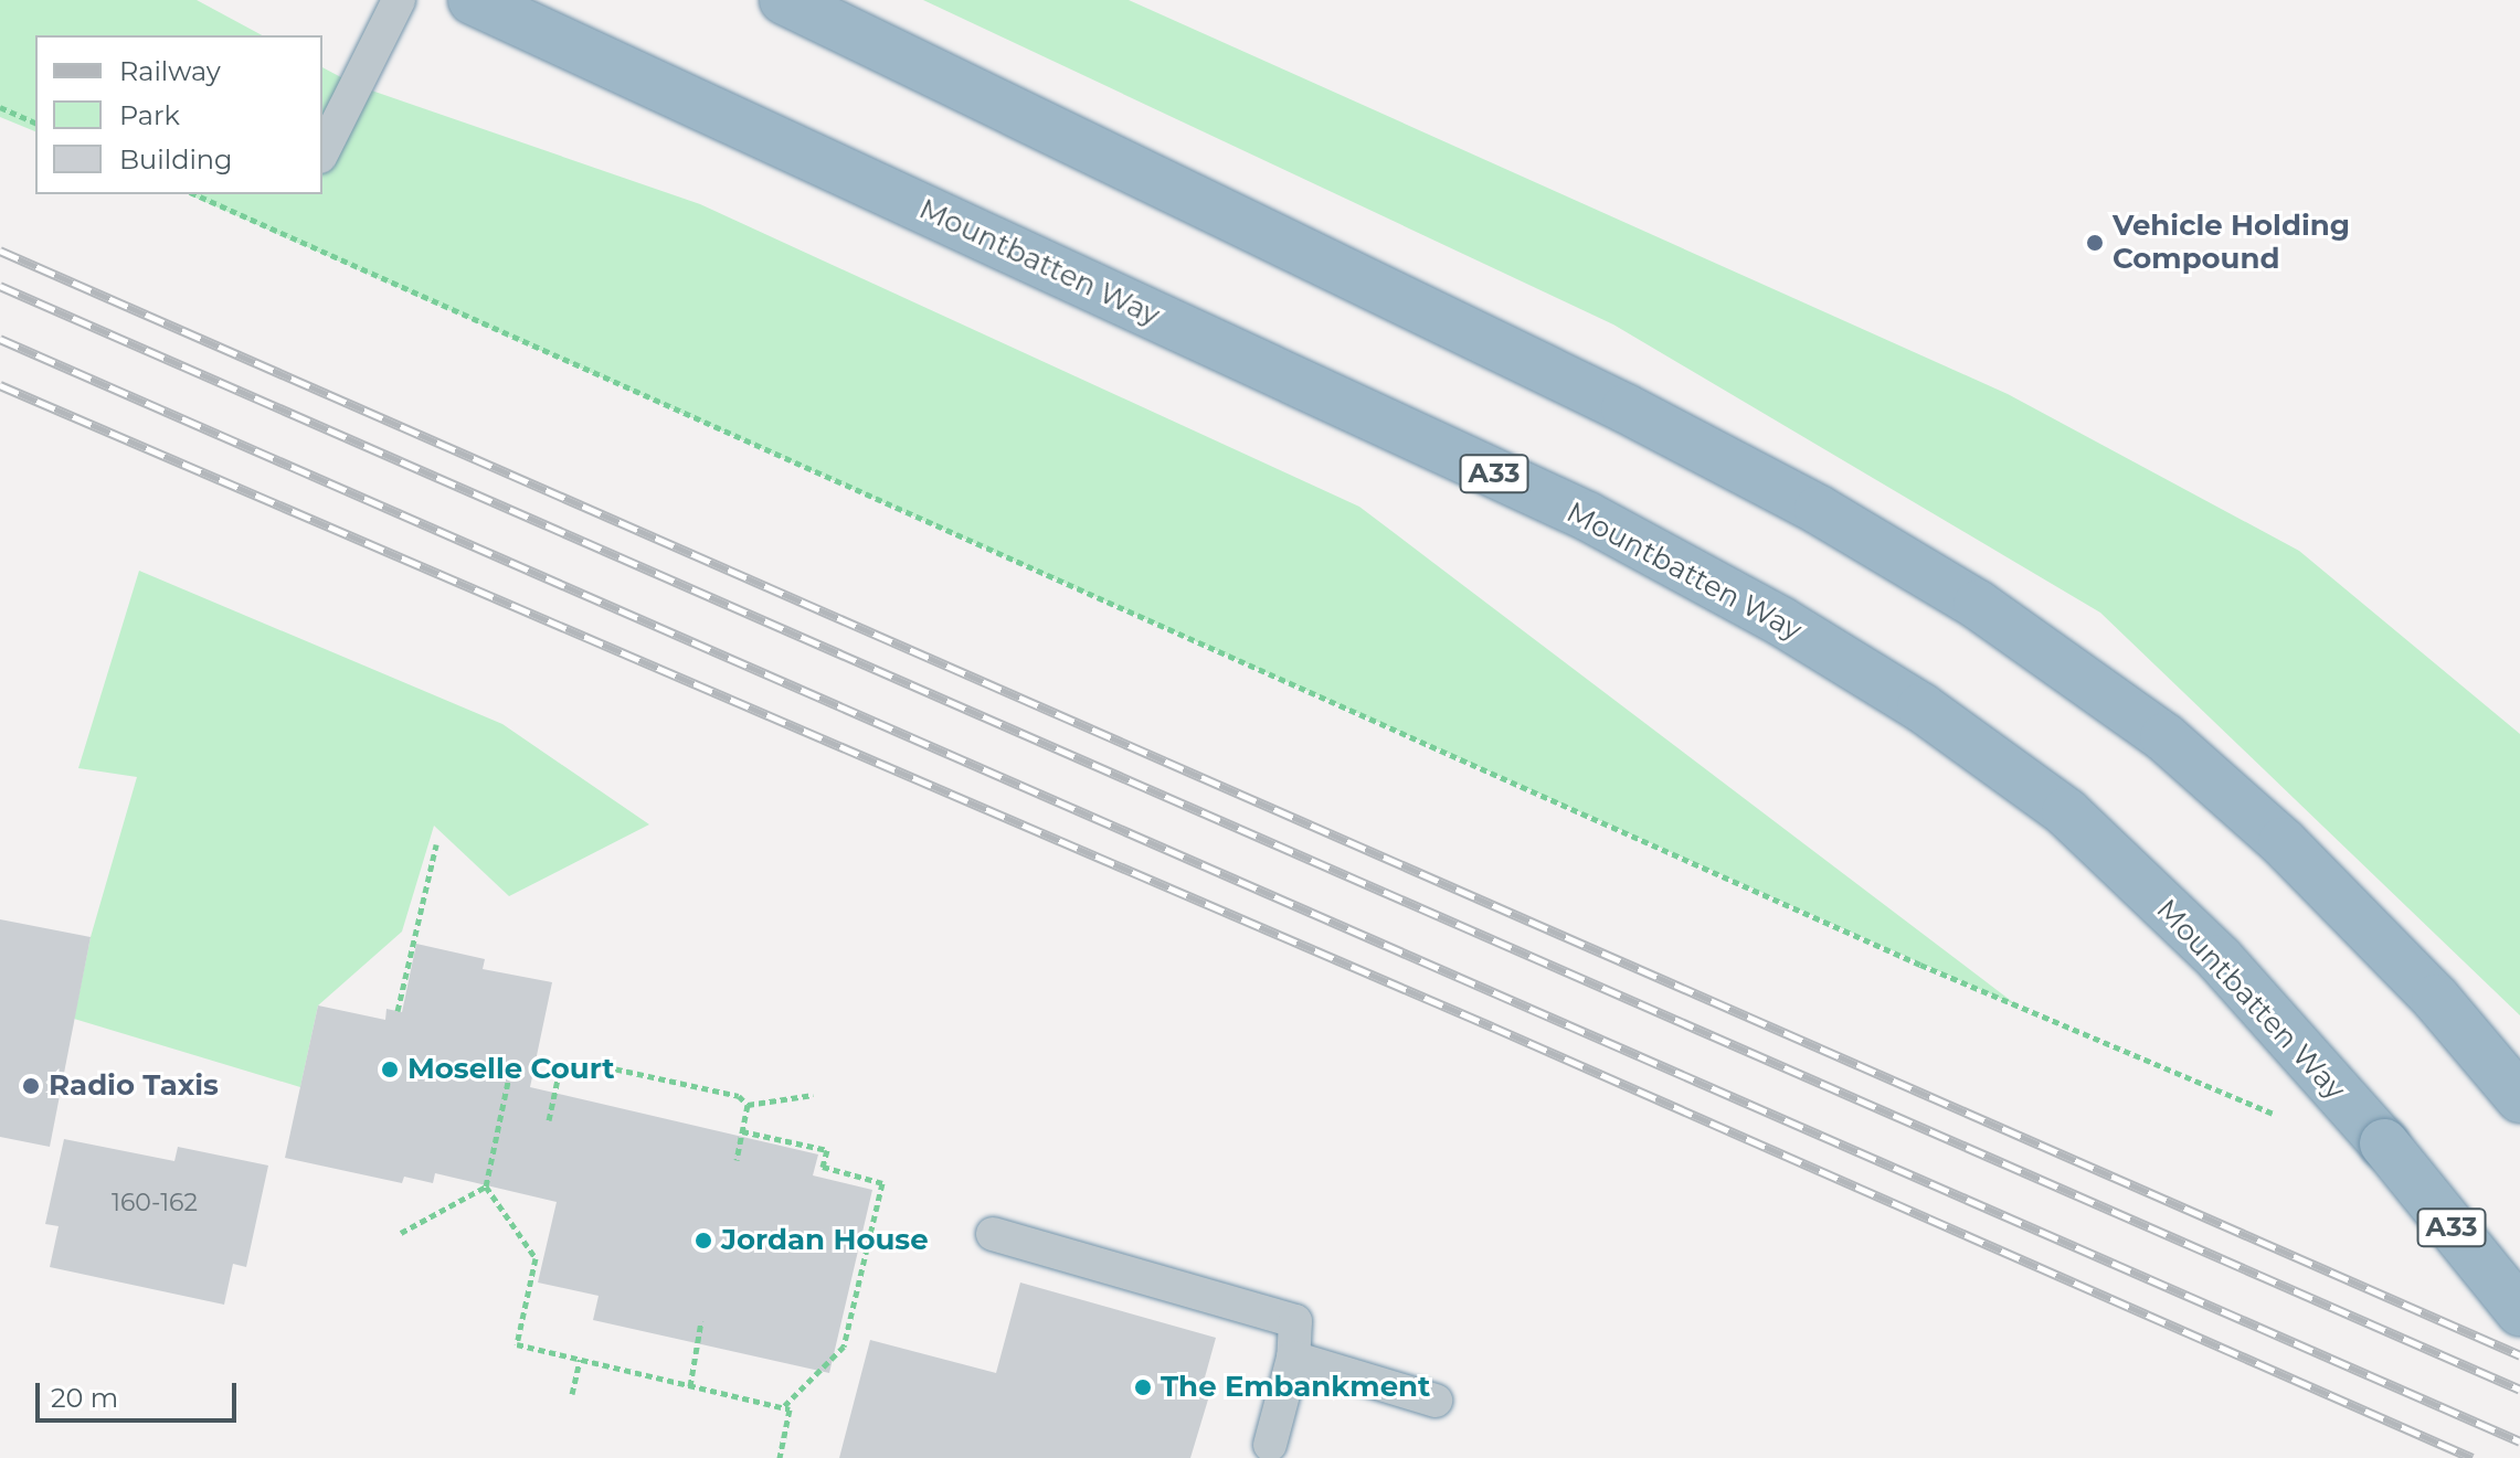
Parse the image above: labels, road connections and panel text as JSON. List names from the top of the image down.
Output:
{
  "streets": {
    "highway": ["Mountbatten Way", "A33"]
  },
  "places": [
    "Vehicle Holding Compound",
    "Moselle Court",
    "Radio Taxis",
    "Jordan House",
    "The Embankment"
  ],
  "house_numbers": ["160-162"],
  "legend": ["Railway", "Park", "Building"],
  "scale_bar": "20 m"
}
